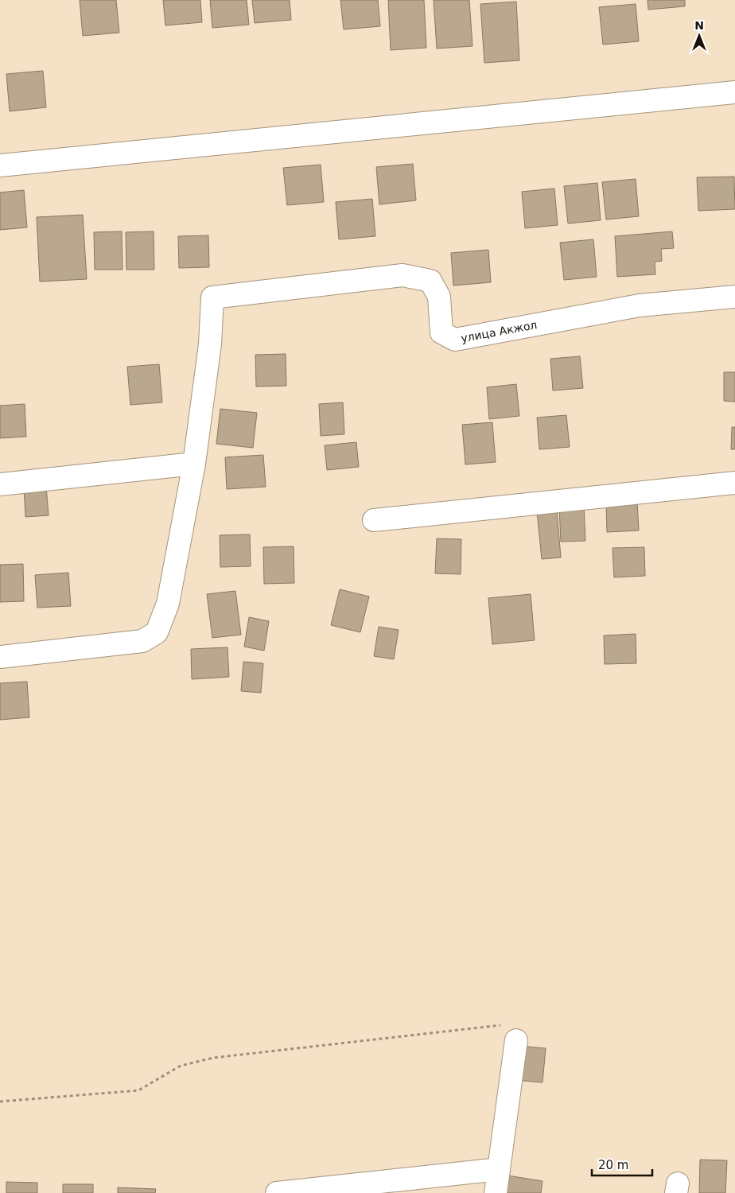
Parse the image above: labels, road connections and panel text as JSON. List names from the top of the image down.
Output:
{
  "streets": {
    "street": ["улица Акжол"]
  },
  "scale_bar": "20 m",
  "north": "top"
}
